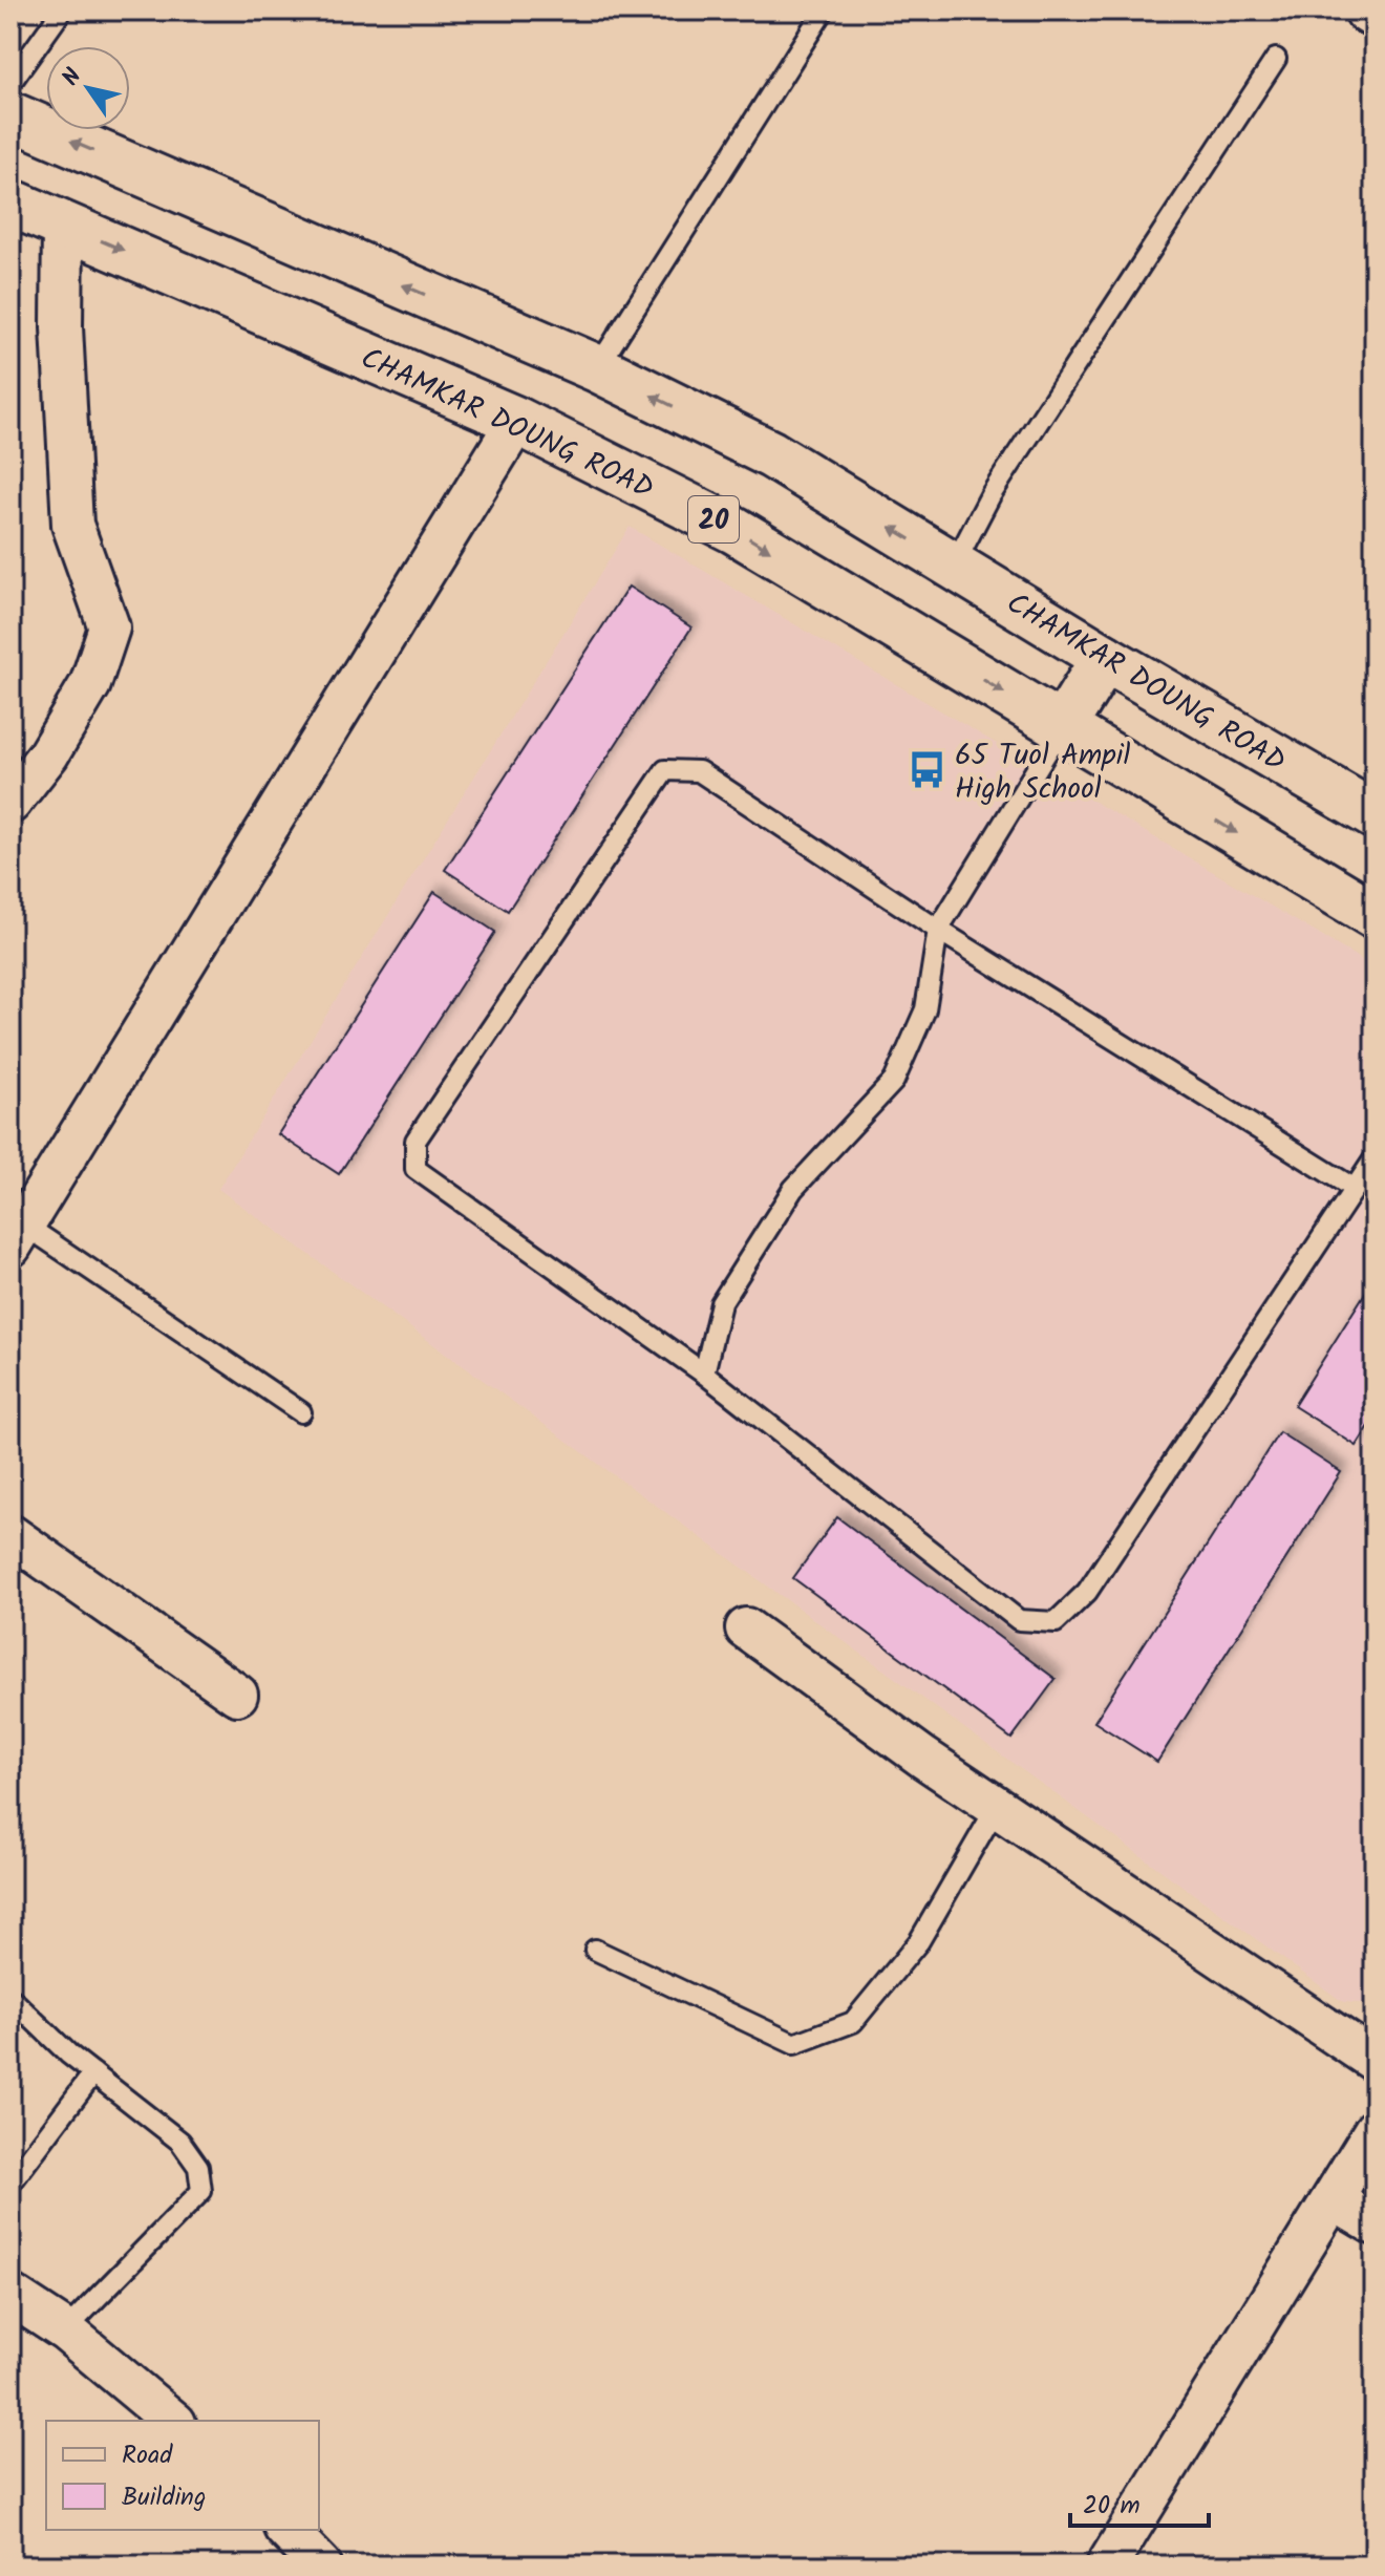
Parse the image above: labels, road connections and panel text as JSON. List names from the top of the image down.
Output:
{
  "streets": {
    "main road": ["CHAMKAR DOUNG ROAD", "20"]
  },
  "places": {
    "bus stop": ["65 Tuol Ampil High School"]
  },
  "legend": ["Road", "Building"],
  "scale_bar": "20 m",
  "north": "top left"
}
